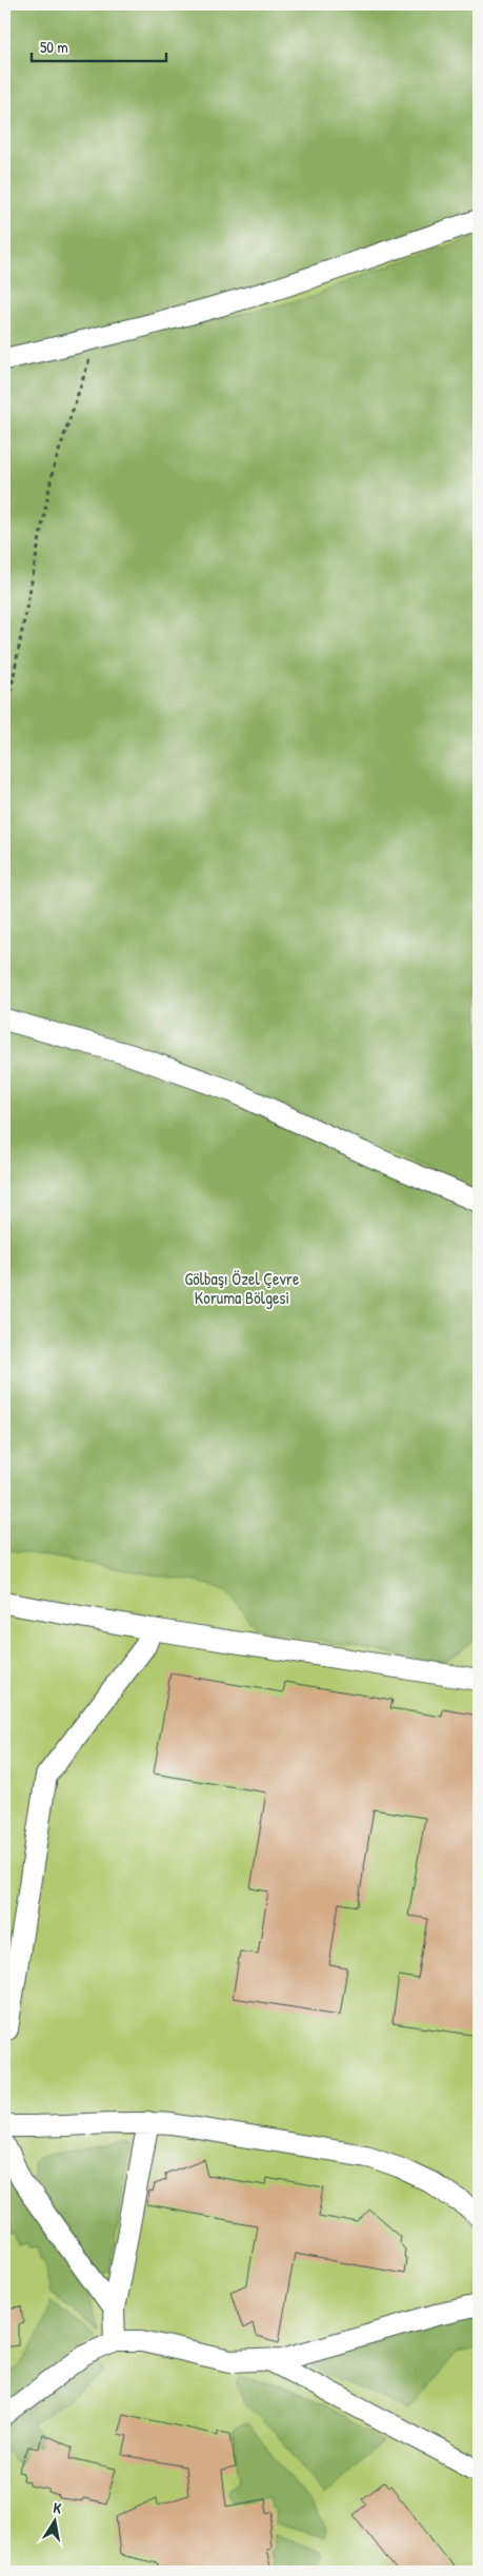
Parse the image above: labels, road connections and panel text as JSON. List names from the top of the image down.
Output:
{
  "parks": ["Gölbaşı Özel Çevre Koruma Bölgesi"],
  "scale_bar": "50 m",
  "north": "top"
}
